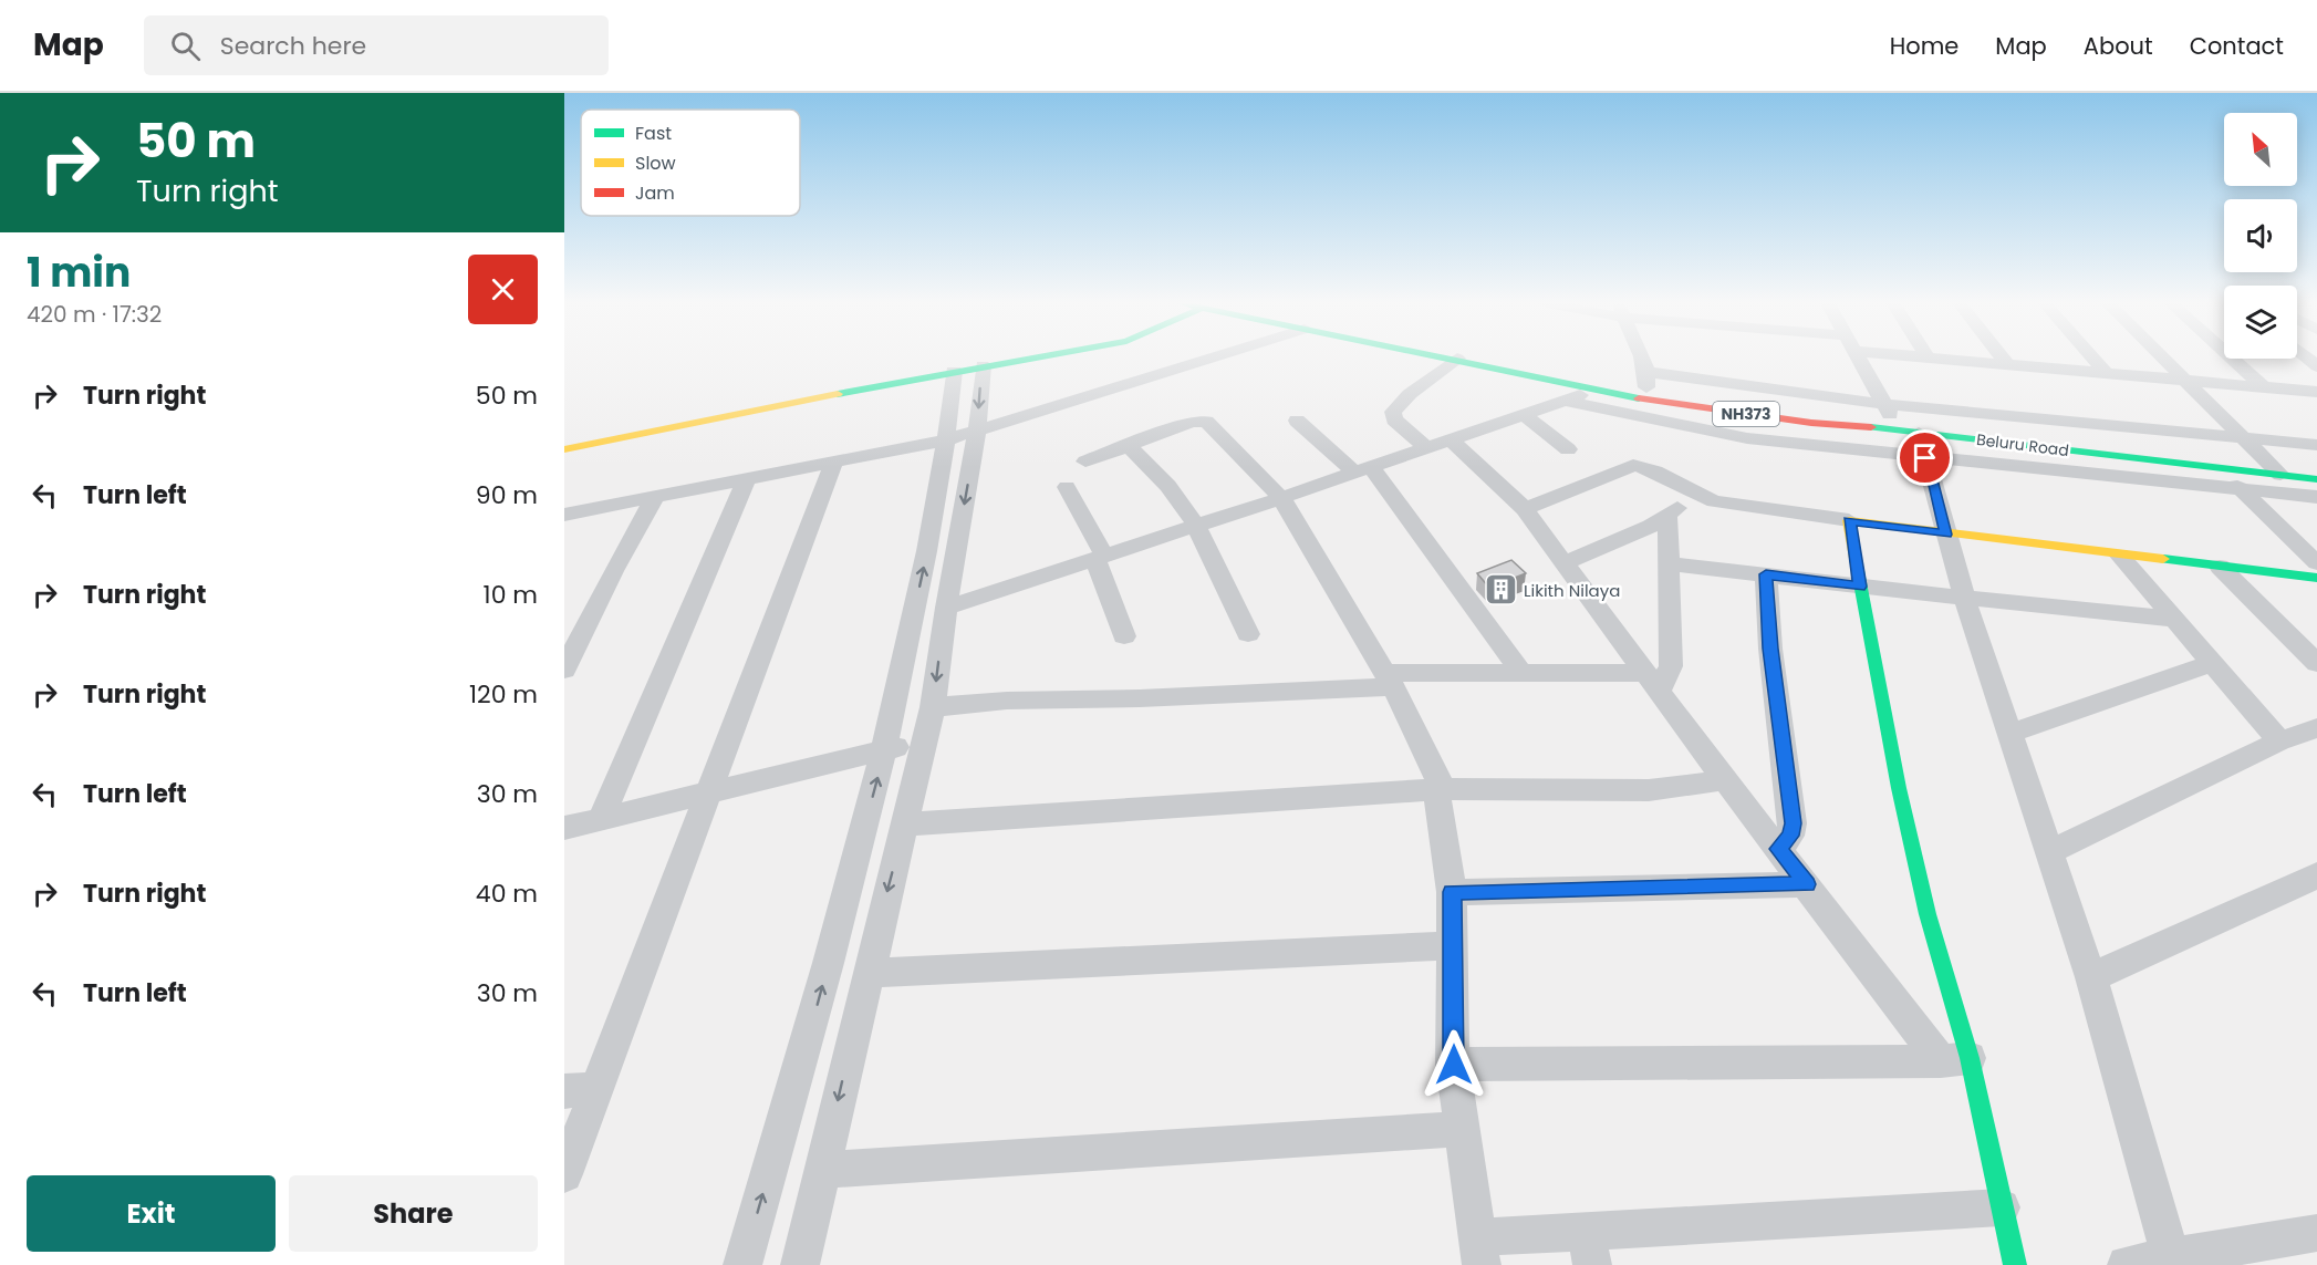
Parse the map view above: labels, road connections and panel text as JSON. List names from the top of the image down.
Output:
{
  "streets": {
    "main road": ["NH373", "Beluru Road"]
  },
  "places": {
    "building": ["Likith Nilaya"]
  },
  "legend": ["Fast", "Slow", "Jam"],
  "north": "top left",
  "page": {
    "header": "Map",
    "search": "Search here",
    "nav": [
      "Home",
      "Map",
      "About",
      "Contact"
    ],
    "turn": ["50 m", "Turn right"],
    "heading": ["1 min", "420 m · 17:32"],
    "list": [
      {
        "name": "Turn right",
        "value": "50 m"
      },
      {
        "name": "Turn left",
        "value": "90 m"
      },
      {
        "name": "Turn right",
        "value": "10 m"
      },
      {
        "name": "Turn right",
        "value": "120 m"
      },
      {
        "name": "Turn left",
        "value": "30 m"
      },
      {
        "name": "Turn right",
        "value": "40 m"
      },
      {
        "name": "Turn left",
        "value": "30 m"
      }
    ],
    "buttons": ["Exit", "Share"]
  }
}
